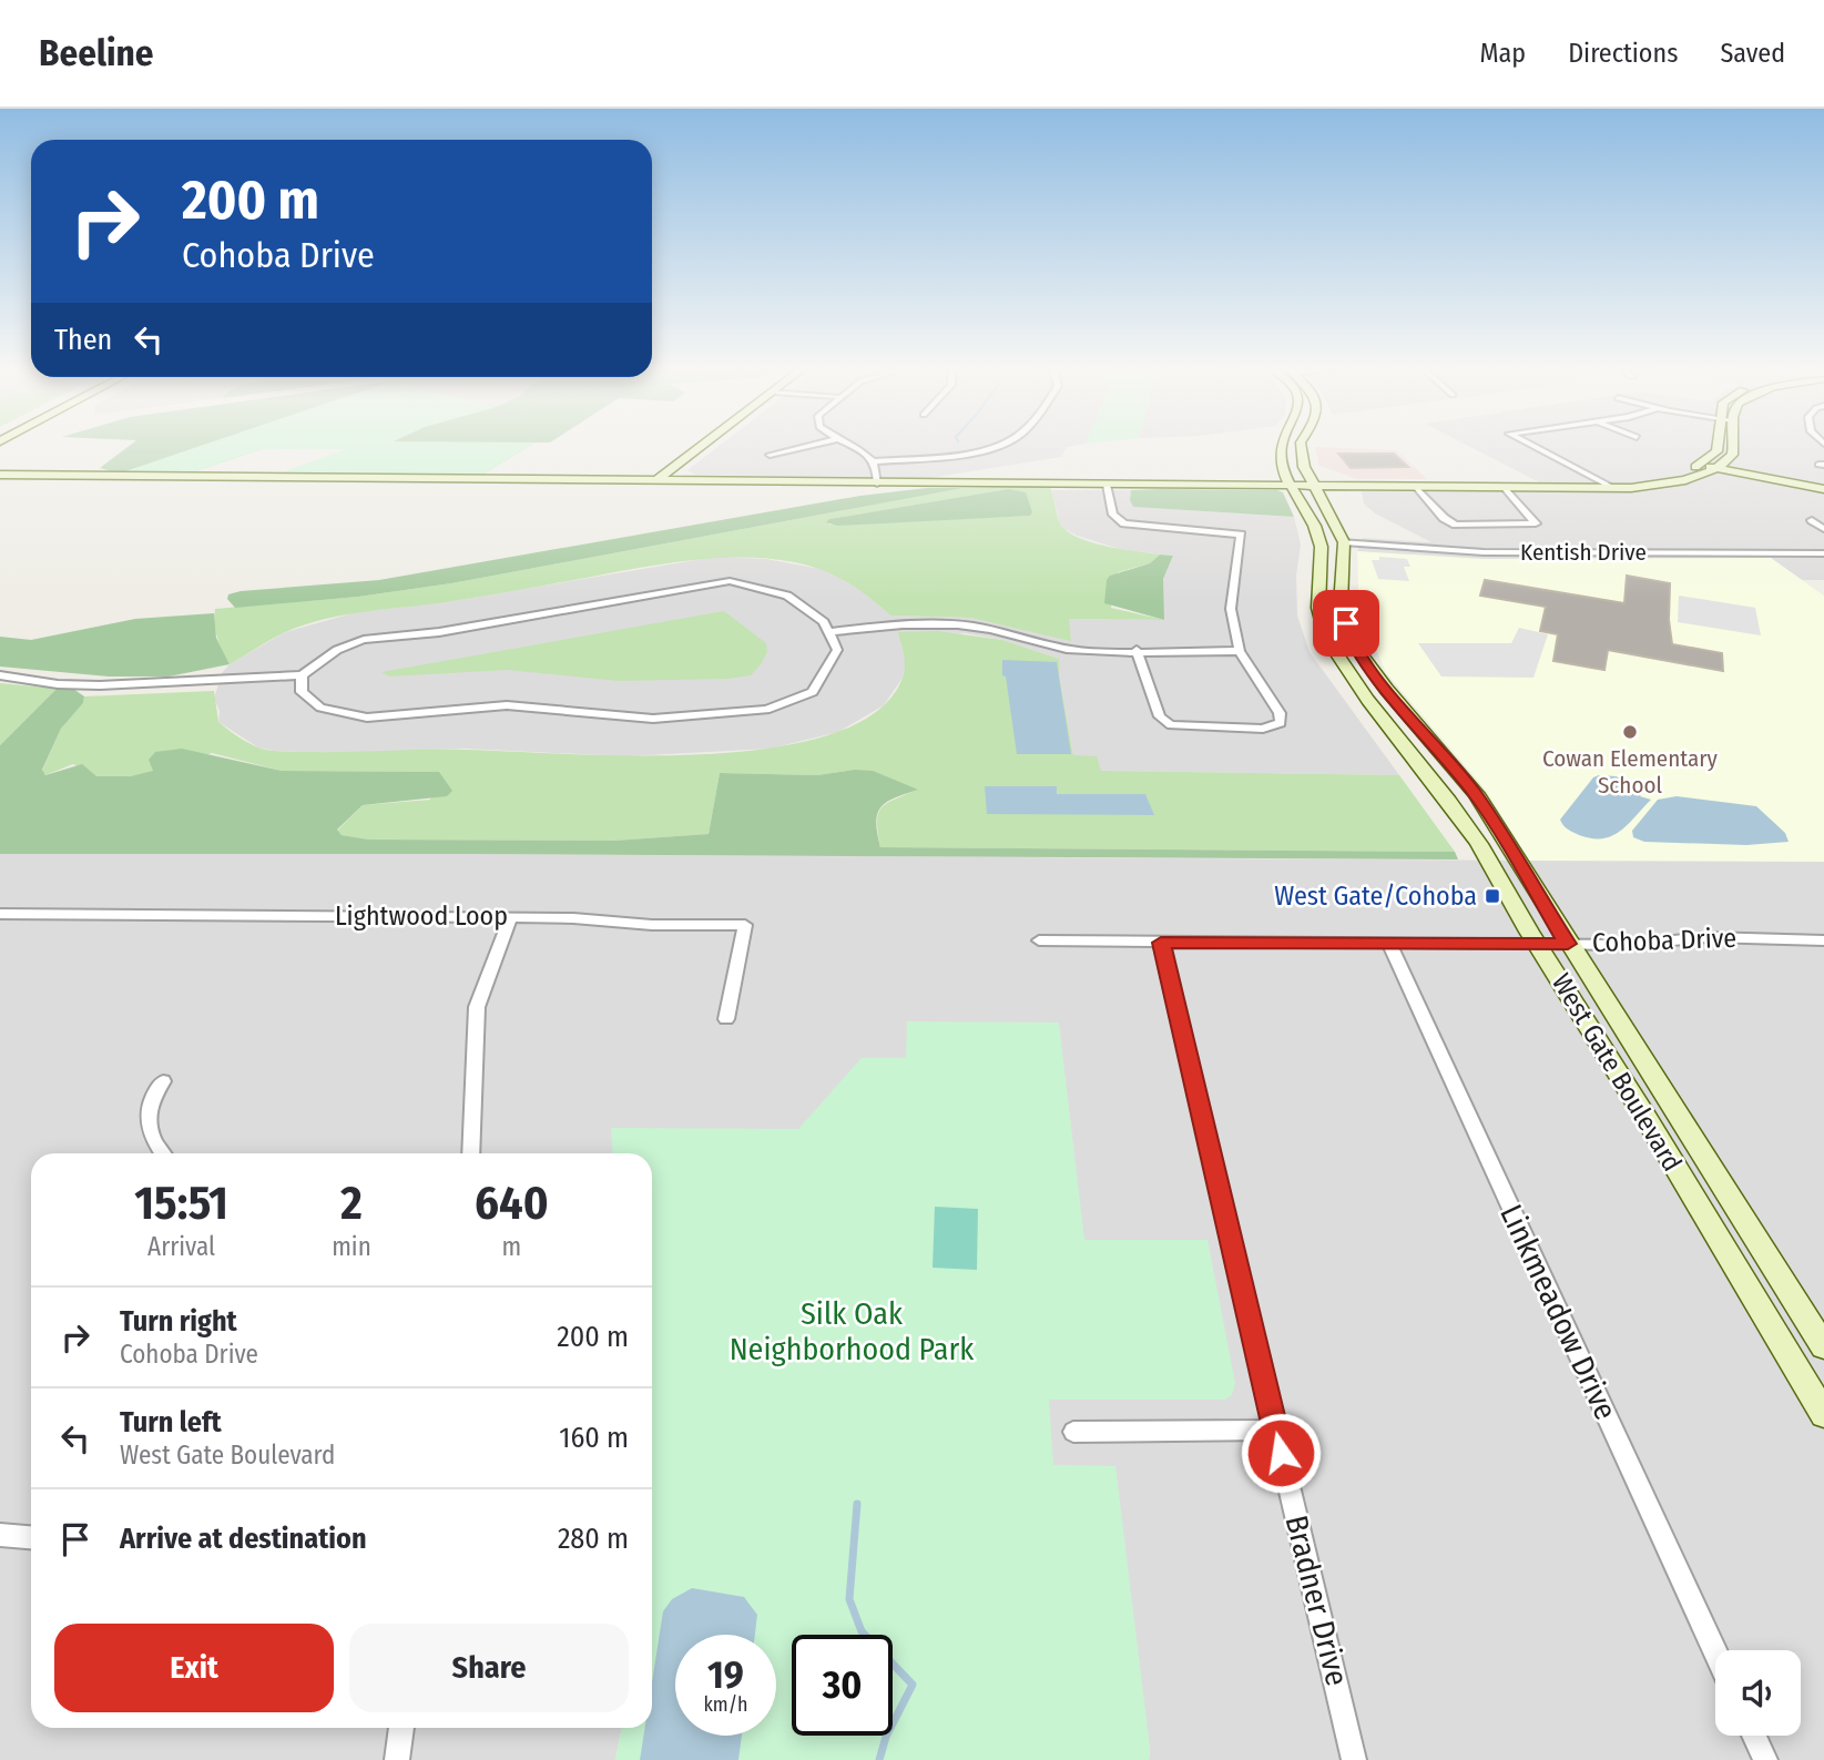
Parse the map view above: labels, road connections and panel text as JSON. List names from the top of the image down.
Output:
{
  "streets": {
    "main road": ["West Gate Boulevard"],
    "street": [
      "Kentish Drive",
      "Lightwood Loop",
      "Cohoba Drive",
      "Linkmeadow Drive",
      "Bradner Drive"
    ]
  },
  "crossings": [
    ["Kentish Drive", "West Gate Boulevard"],
    ["Cohoba Drive", "West Gate Boulevard"],
    ["Cohoba Drive", "Linkmeadow Drive"],
    ["Cohoba Drive", "Bradner Drive"]
  ],
  "parks": ["Silk Oak Neighborhood Park"],
  "places": {
    "other": ["Cowan Elementary School"],
    "transit": ["West Gate/Cohoba"]
  },
  "page": {
    "header": "Beeline",
    "nav": ["Map", "Directions", "Saved"],
    "turn": ["200 m", "Cohoba Drive"],
    "then": "Then",
    "eta": [
      "15:51",
      "Arrival",
      "2",
      "min",
      "640",
      "m"
    ],
    "list": [
      {
        "name": "Turn right",
        "note": "Cohoba Drive",
        "value": "200 m"
      },
      {
        "name": "Turn left",
        "note": "West Gate Boulevard",
        "value": "160 m"
      },
      {
        "name": "Arrive at destination",
        "value": "280 m"
      }
    ],
    "buttons": ["Exit", "Share"],
    "speed": "19 km/h",
    "limit": "30"
  }
}
